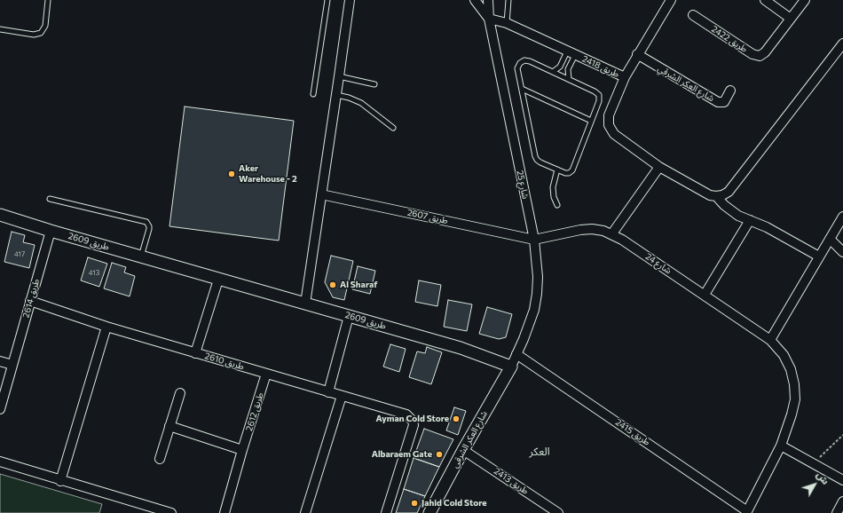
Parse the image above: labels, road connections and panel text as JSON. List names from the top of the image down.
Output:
{
  "streets": {
    "street": [
      "طريق 2422",
      "طريق 2418",
      "شارع العكر الشرقي",
      "شارع 25",
      "طريق 2607",
      "طريق 2609",
      "شارع 24",
      "طريق 2614",
      "طريق 2610",
      "طريق 2612",
      "طريق 2415",
      "طريق 2413"
    ]
  },
  "crossings": [
    ["طريق 2418", "شارع 25"],
    ["شارع العكر الشرقي", "شارع 25"],
    ["شارع العكر الشرقي", "طريق 2609"],
    ["شارع العكر الشرقي", "طريق 2413"],
    ["شارع 25", "طريق 2607"],
    ["شارع 25", "طريق 2609"],
    ["شارع 25", "شارع 24"],
    ["شارع 25", "طريق 2415"],
    ["طريق 2607", "شارع 24"],
    ["طريق 2609", "طريق 2614"],
    ["شارع 24", "طريق 2415"],
    ["طريق 2614", "طريق 2610"],
    ["طريق 2610", "طريق 2612"]
  ],
  "districts": ["العكر"],
  "places": [
    "Aker Warehouse - 2",
    "Al Sharaf",
    "Ayman Cold Store",
    "Albaraem Gate",
    "Jahid Cold Store"
  ],
  "house_numbers": ["417", "413"],
  "north": "top right"
}
